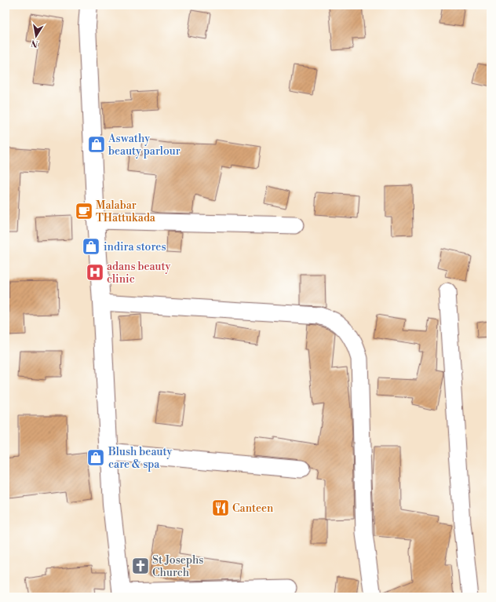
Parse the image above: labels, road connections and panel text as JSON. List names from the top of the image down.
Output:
{
  "places": {
    "shop": ["Aswathy beauty parlour", "indira stores", "Blush beauty care & spa"],
    "cafe": ["Malabar THattukada"],
    "hospital": ["adans beauty clinic"],
    "restaurant": ["Canteen"],
    "church": ["St Josephs Church"]
  },
  "north": "bottom"
}
